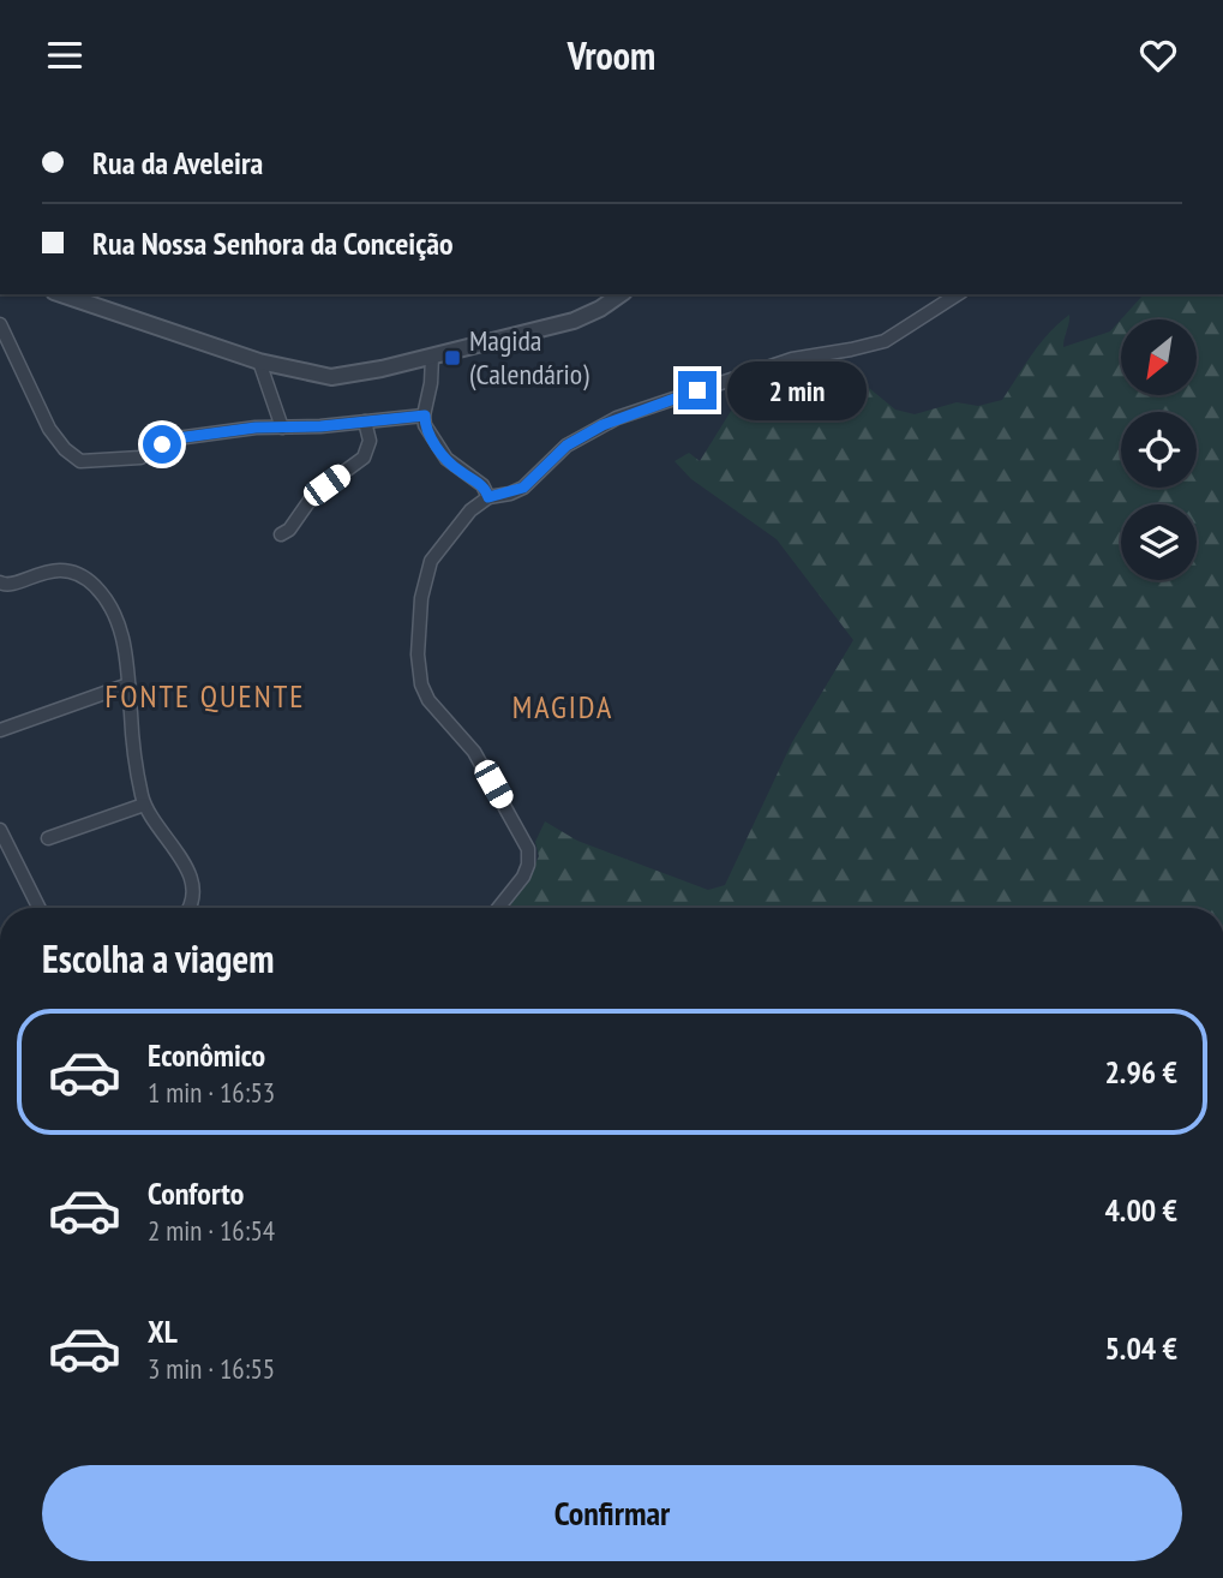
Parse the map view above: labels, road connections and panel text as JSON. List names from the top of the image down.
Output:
{
  "districts": ["FONTE QUENTE", "MAGIDA"],
  "places": {
    "transit": ["Magida (Calendário)"]
  },
  "north": "bottom left",
  "page": {
    "header": "Vroom",
    "banner": ["Rua da Aveleira", "Rua Nossa Senhora da Conceição"],
    "bubble": "2 min",
    "heading": "Escolha a viagem",
    "list": [
      {
        "name": "Econômico",
        "note": "1 min · 16:53",
        "value": "2.96 €"
      },
      {
        "name": "Conforto",
        "note": "2 min · 16:54",
        "value": "4.00 €"
      },
      {
        "name": "XL",
        "note": "3 min · 16:55",
        "value": "5.04 €"
      }
    ],
    "buttons": "Confirmar"
  }
}
